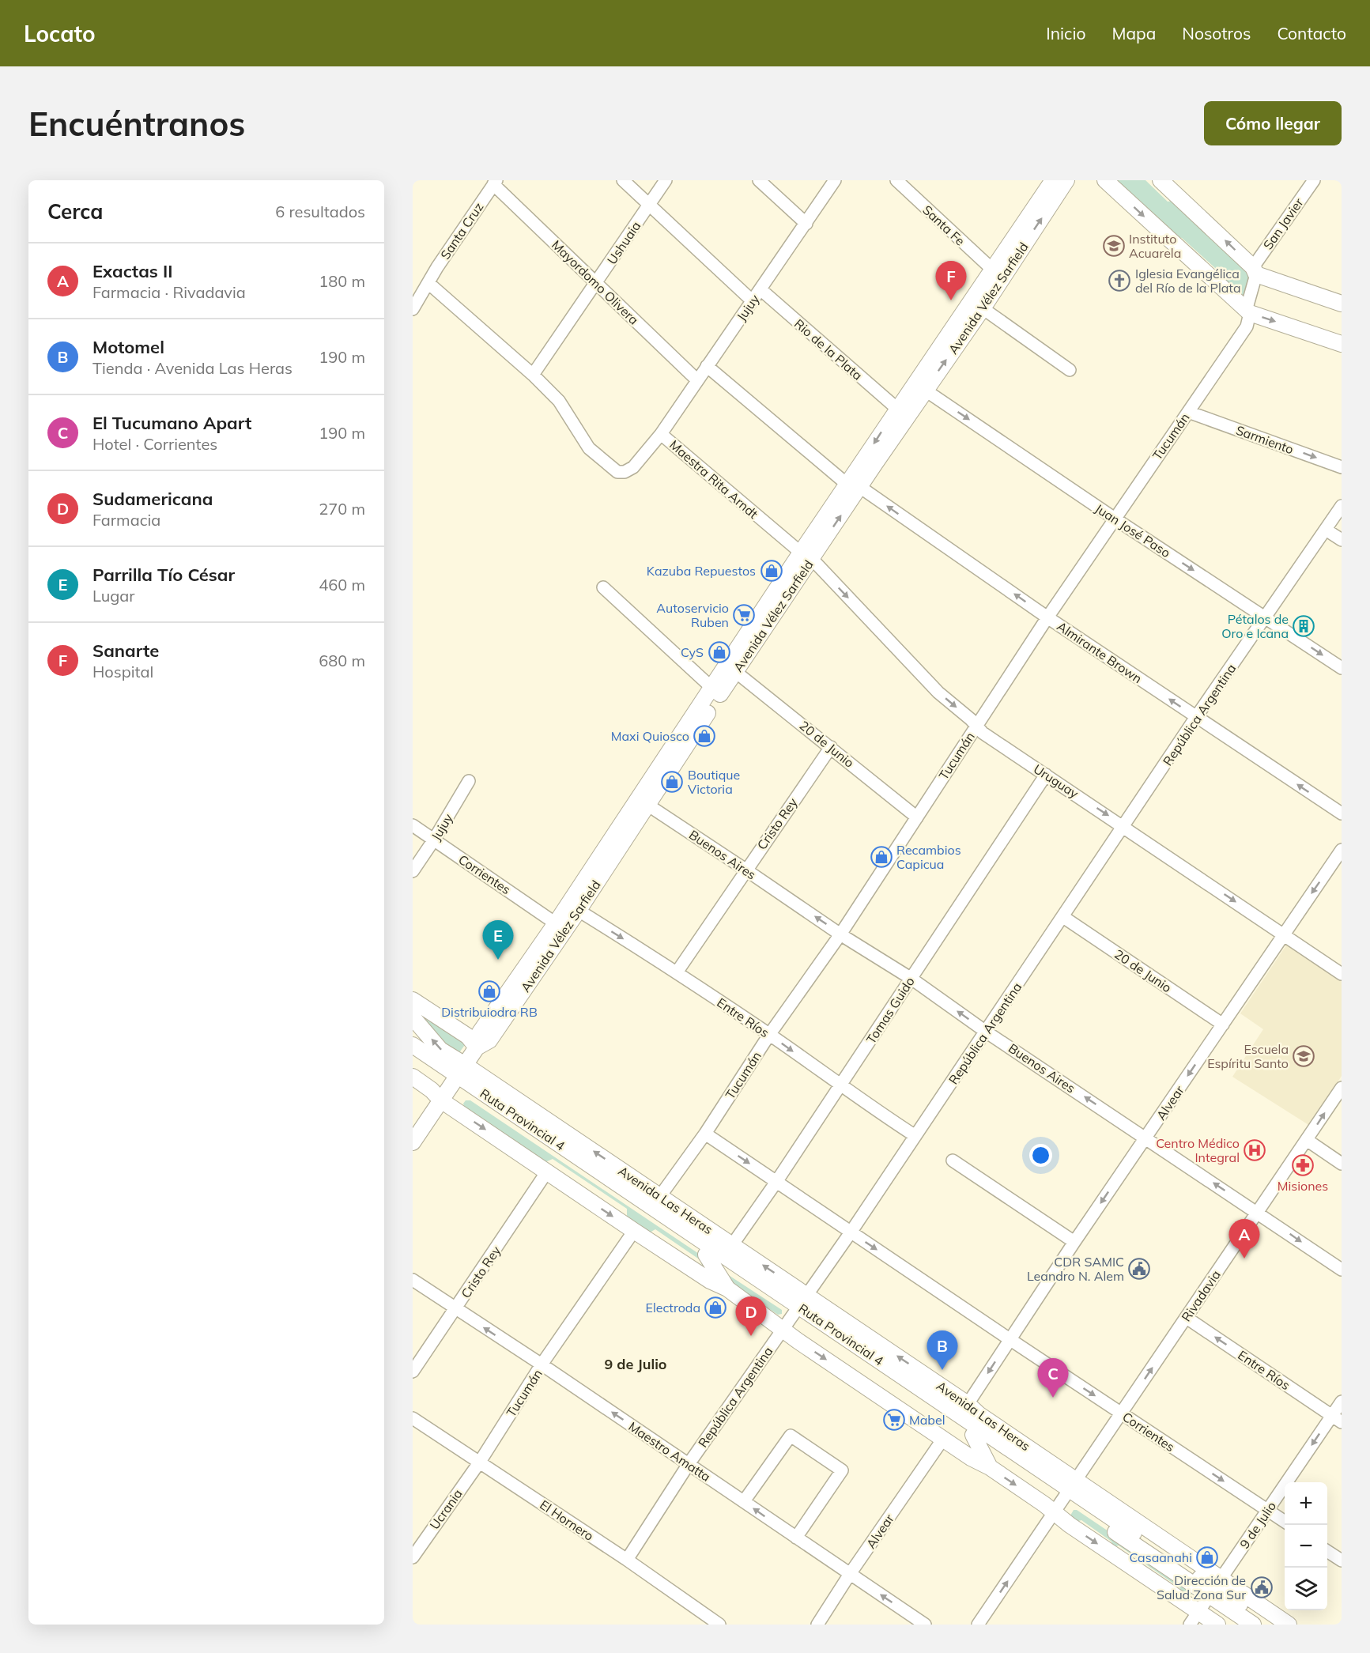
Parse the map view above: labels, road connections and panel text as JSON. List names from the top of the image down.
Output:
{
  "streets": {
    "main road": ["Avenida Vélez Sarfield", "Ruta Provincial 4", "Avenida Las Heras"],
    "street": [
      "San Javier",
      "Santa Fe",
      "Santa Cruz",
      "Ushuaia",
      "Mayordomo Olivera",
      "Jujuy",
      "Rio de la Plata",
      "Tucumán",
      "Sarmiento",
      "Maestra Rita Arndt",
      "Juan José Paso",
      "Almirante Brown",
      "República Argentina",
      "20 de Junio",
      "Uruguay",
      "Cristo Rey",
      "Buenos Aires",
      "Corrientes",
      "Tomas Guido",
      "Entre Ríos",
      "Alvear",
      "Rivadavia",
      "Maestro Amatta",
      "Ucrania",
      "El Hornero",
      "9 de Julio"
    ]
  },
  "crossings": [
    ["San Javier", "Tucumán"],
    ["Santa Fe", "Avenida Vélez Sarfield"],
    ["Santa Cruz", "Mayordomo Olivera"],
    ["Santa Cruz", "Maestra Rita Arndt"],
    ["Ushuaia", "Mayordomo Olivera"],
    ["Ushuaia", "Maestra Rita Arndt"],
    ["Mayordomo Olivera", "Jujuy"],
    ["Avenida Vélez Sarfield", "Rio de la Plata"],
    ["Avenida Vélez Sarfield", "Maestra Rita Arndt"],
    ["Avenida Vélez Sarfield", "Juan José Paso"],
    ["Avenida Vélez Sarfield", "Almirante Brown"],
    ["Avenida Vélez Sarfield", "20 de Junio"],
    ["Avenida Vélez Sarfield", "Uruguay"],
    ["Avenida Vélez Sarfield", "Buenos Aires"],
    ["Avenida Vélez Sarfield", "Corrientes"],
    ["Avenida Vélez Sarfield", "Entre Ríos"],
    ["Avenida Vélez Sarfield", "Ruta Provincial 4"],
    ["Avenida Vélez Sarfield", "Avenida Las Heras"],
    ["Jujuy", "Rio de la Plata"],
    ["Jujuy", "Maestra Rita Arndt"],
    ["Jujuy", "Corrientes"],
    ["Tucumán", "Sarmiento"],
    ["Tucumán", "Juan José Paso"],
    ["Tucumán", "Almirante Brown"],
    ["Tucumán", "20 de Junio"],
    ["Tucumán", "Uruguay"],
    ["Tucumán", "Buenos Aires"],
    ["Tucumán", "Corrientes"],
    ["Tucumán", "Entre Ríos"],
    ["Tucumán", "Avenida Las Heras"],
    ["Tucumán", "Maestro Amatta"],
    ["Tucumán", "Ucrania"],
    ["Tucumán", "El Hornero"],
    ["Maestra Rita Arndt", "Uruguay"],
    ["Juan José Paso", "República Argentina"],
    ["Almirante Brown", "República Argentina"],
    ["República Argentina", "20 de Junio"],
    ["República Argentina", "Uruguay"],
    ["República Argentina", "Buenos Aires"],
    ["República Argentina", "Corrientes"],
    ["República Argentina", "Entre Ríos"],
    ["República Argentina", "Ruta Provincial 4"],
    ["República Argentina", "Avenida Las Heras"],
    ["República Argentina", "Maestro Amatta"],
    ["República Argentina", "El Hornero"],
    ["20 de Junio", "Cristo Rey"],
    ["20 de Junio", "Alvear"],
    ["Uruguay", "Tomas Guido"],
    ["Uruguay", "Alvear"],
    ["Cristo Rey", "Buenos Aires"],
    ["Cristo Rey", "Entre Ríos"],
    ["Cristo Rey", "Maestro Amatta"],
    ["Buenos Aires", "Tomas Guido"],
    ["Buenos Aires", "Alvear"],
    ["Buenos Aires", "Rivadavia"],
    ["Corrientes", "Tomas Guido"],
    ["Corrientes", "Alvear"],
    ["Corrientes", "Rivadavia"],
    ["Corrientes", "9 de Julio"],
    ["Tomas Guido", "Entre Ríos"],
    ["Tomas Guido", "Avenida Las Heras"],
    ["Entre Ríos", "Rivadavia"],
    ["Entre Ríos", "9 de Julio"],
    ["Alvear", "Avenida Las Heras"],
    ["Alvear", "Maestro Amatta"],
    ["Ruta Provincial 4", "Avenida Las Heras"],
    ["Ruta Provincial 4", "Rivadavia"],
    ["Ruta Provincial 4", "9 de Julio"],
    ["Avenida Las Heras", "Rivadavia"],
    ["Avenida Las Heras", "9 de Julio"],
    ["Ucrania", "El Hornero"]
  ],
  "one_way": [
    "Sarmiento",
    "Juan José Paso",
    "Almirante Brown",
    "Uruguay",
    "Corrientes",
    "Alvear",
    "Maestro Amatta",
    "9 de Julio"
  ],
  "districts": ["9 de Julio"],
  "places": {
    "school or university": ["Instituto Acuarela", "Escuela Espíritu Santo"],
    "church": ["Iglesia Evangélica del Río de la Plata"],
    "shop": [
      "Kazuba Repuestos",
      "CyS",
      "Maxi Quiosco",
      "Boutique Victoria",
      "Recambios Capicua",
      "Distribuiodra RB",
      "Electroda",
      "Casaanahi"
    ],
    "supermarket": ["Autoservicio Ruben", "Mabel"],
    "building": ["Pétalos de Oro e Icana"],
    "hospital": ["Centro Médico Integral"],
    "pharmacy": ["Misiones"],
    "public building": ["CDR SAMIC Leandro N. Alem", "Dirección de Salud Zona Sur"]
  },
  "page": {
    "header": "Locato",
    "nav": [
      "Inicio",
      "Mapa",
      "Nosotros",
      "Contacto"
    ],
    "buttons": "Cómo llegar",
    "title": "Encuéntranos",
    "heading": ["Cerca", "6 resultados"],
    "list": [
      {
        "mark": "A",
        "name": "Exactas II",
        "note": "Farmacia · Rivadavia",
        "value": "180 m"
      },
      {
        "mark": "B",
        "name": "Motomel",
        "note": "Tienda · Avenida Las Heras",
        "value": "190 m"
      },
      {
        "mark": "C",
        "name": "El Tucumano Apart",
        "note": "Hotel · Corrientes",
        "value": "190 m"
      },
      {
        "mark": "D",
        "name": "Sudamericana",
        "note": "Farmacia",
        "value": "270 m"
      },
      {
        "mark": "E",
        "name": "Parrilla Tío César",
        "note": "Lugar",
        "value": "460 m"
      },
      {
        "mark": "F",
        "name": "Sanarte",
        "note": "Hospital",
        "value": "680 m"
      }
    ],
    "pins": [
      "F",
      "E",
      "A",
      "D",
      "B",
      "C"
    ],
    "map_buttons": ["+", "−"]
  }
}
